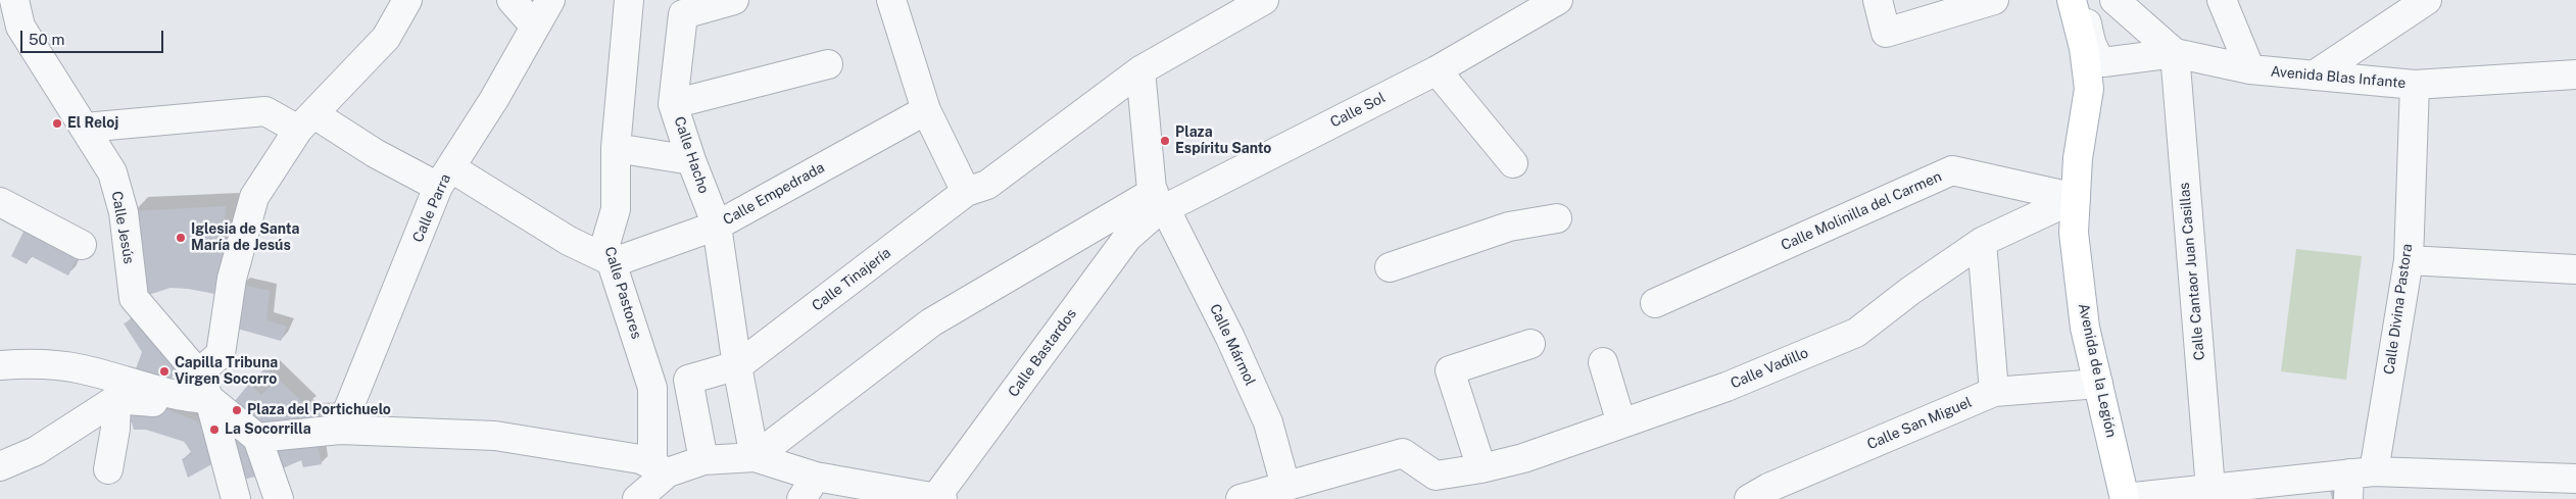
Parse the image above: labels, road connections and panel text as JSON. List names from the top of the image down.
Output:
{
  "streets": {
    "main road": ["Avenida de la Legión"],
    "street": [
      "Avenida Blas Infante",
      "Calle Sol",
      "Calle Hacho",
      "Calle Empedrada",
      "Calle Parra",
      "Calle Molinilla del Carmen",
      "Calle Jesús",
      "Calle Cantaor Juan Casillas",
      "Calle Tinajería",
      "Calle Pastores",
      "Calle Divina Pastora",
      "Calle Mármol",
      "Calle Bastardos",
      "Calle Vadillo",
      "Calle San Miguel"
    ]
  },
  "crossings": [
    ["Avenida Blas Infante", "Calle Cantaor Juan Casillas"],
    ["Avenida Blas Infante", "Calle Divina Pastora"],
    ["Avenida Blas Infante", "Avenida de la Legión"],
    ["Calle Sol", "Calle Mármol"],
    ["Calle Sol", "Calle Bastardos"],
    ["Calle Hacho", "Calle Empedrada"],
    ["Calle Hacho", "Calle Tinajería"],
    ["Calle Empedrada", "Calle Pastores"],
    ["Calle Molinilla del Carmen", "Calle Vadillo"],
    ["Calle Molinilla del Carmen", "Avenida de la Legión"],
    ["Calle Mármol", "Calle Bastardos"],
    ["Calle Mármol", "Calle Vadillo"],
    ["Calle Vadillo", "Avenida de la Legión"],
    ["Avenida de la Legión", "Calle San Miguel"]
  ],
  "places": [
    "El Reloj",
    "Plaza Espíritu Santo",
    "Iglesia de Santa María de Jesús",
    "Capilla Tribuna Virgen Socorro",
    "Plaza del Portichuelo",
    "La Socorrilla"
  ],
  "scale_bar": "50 m"
}
